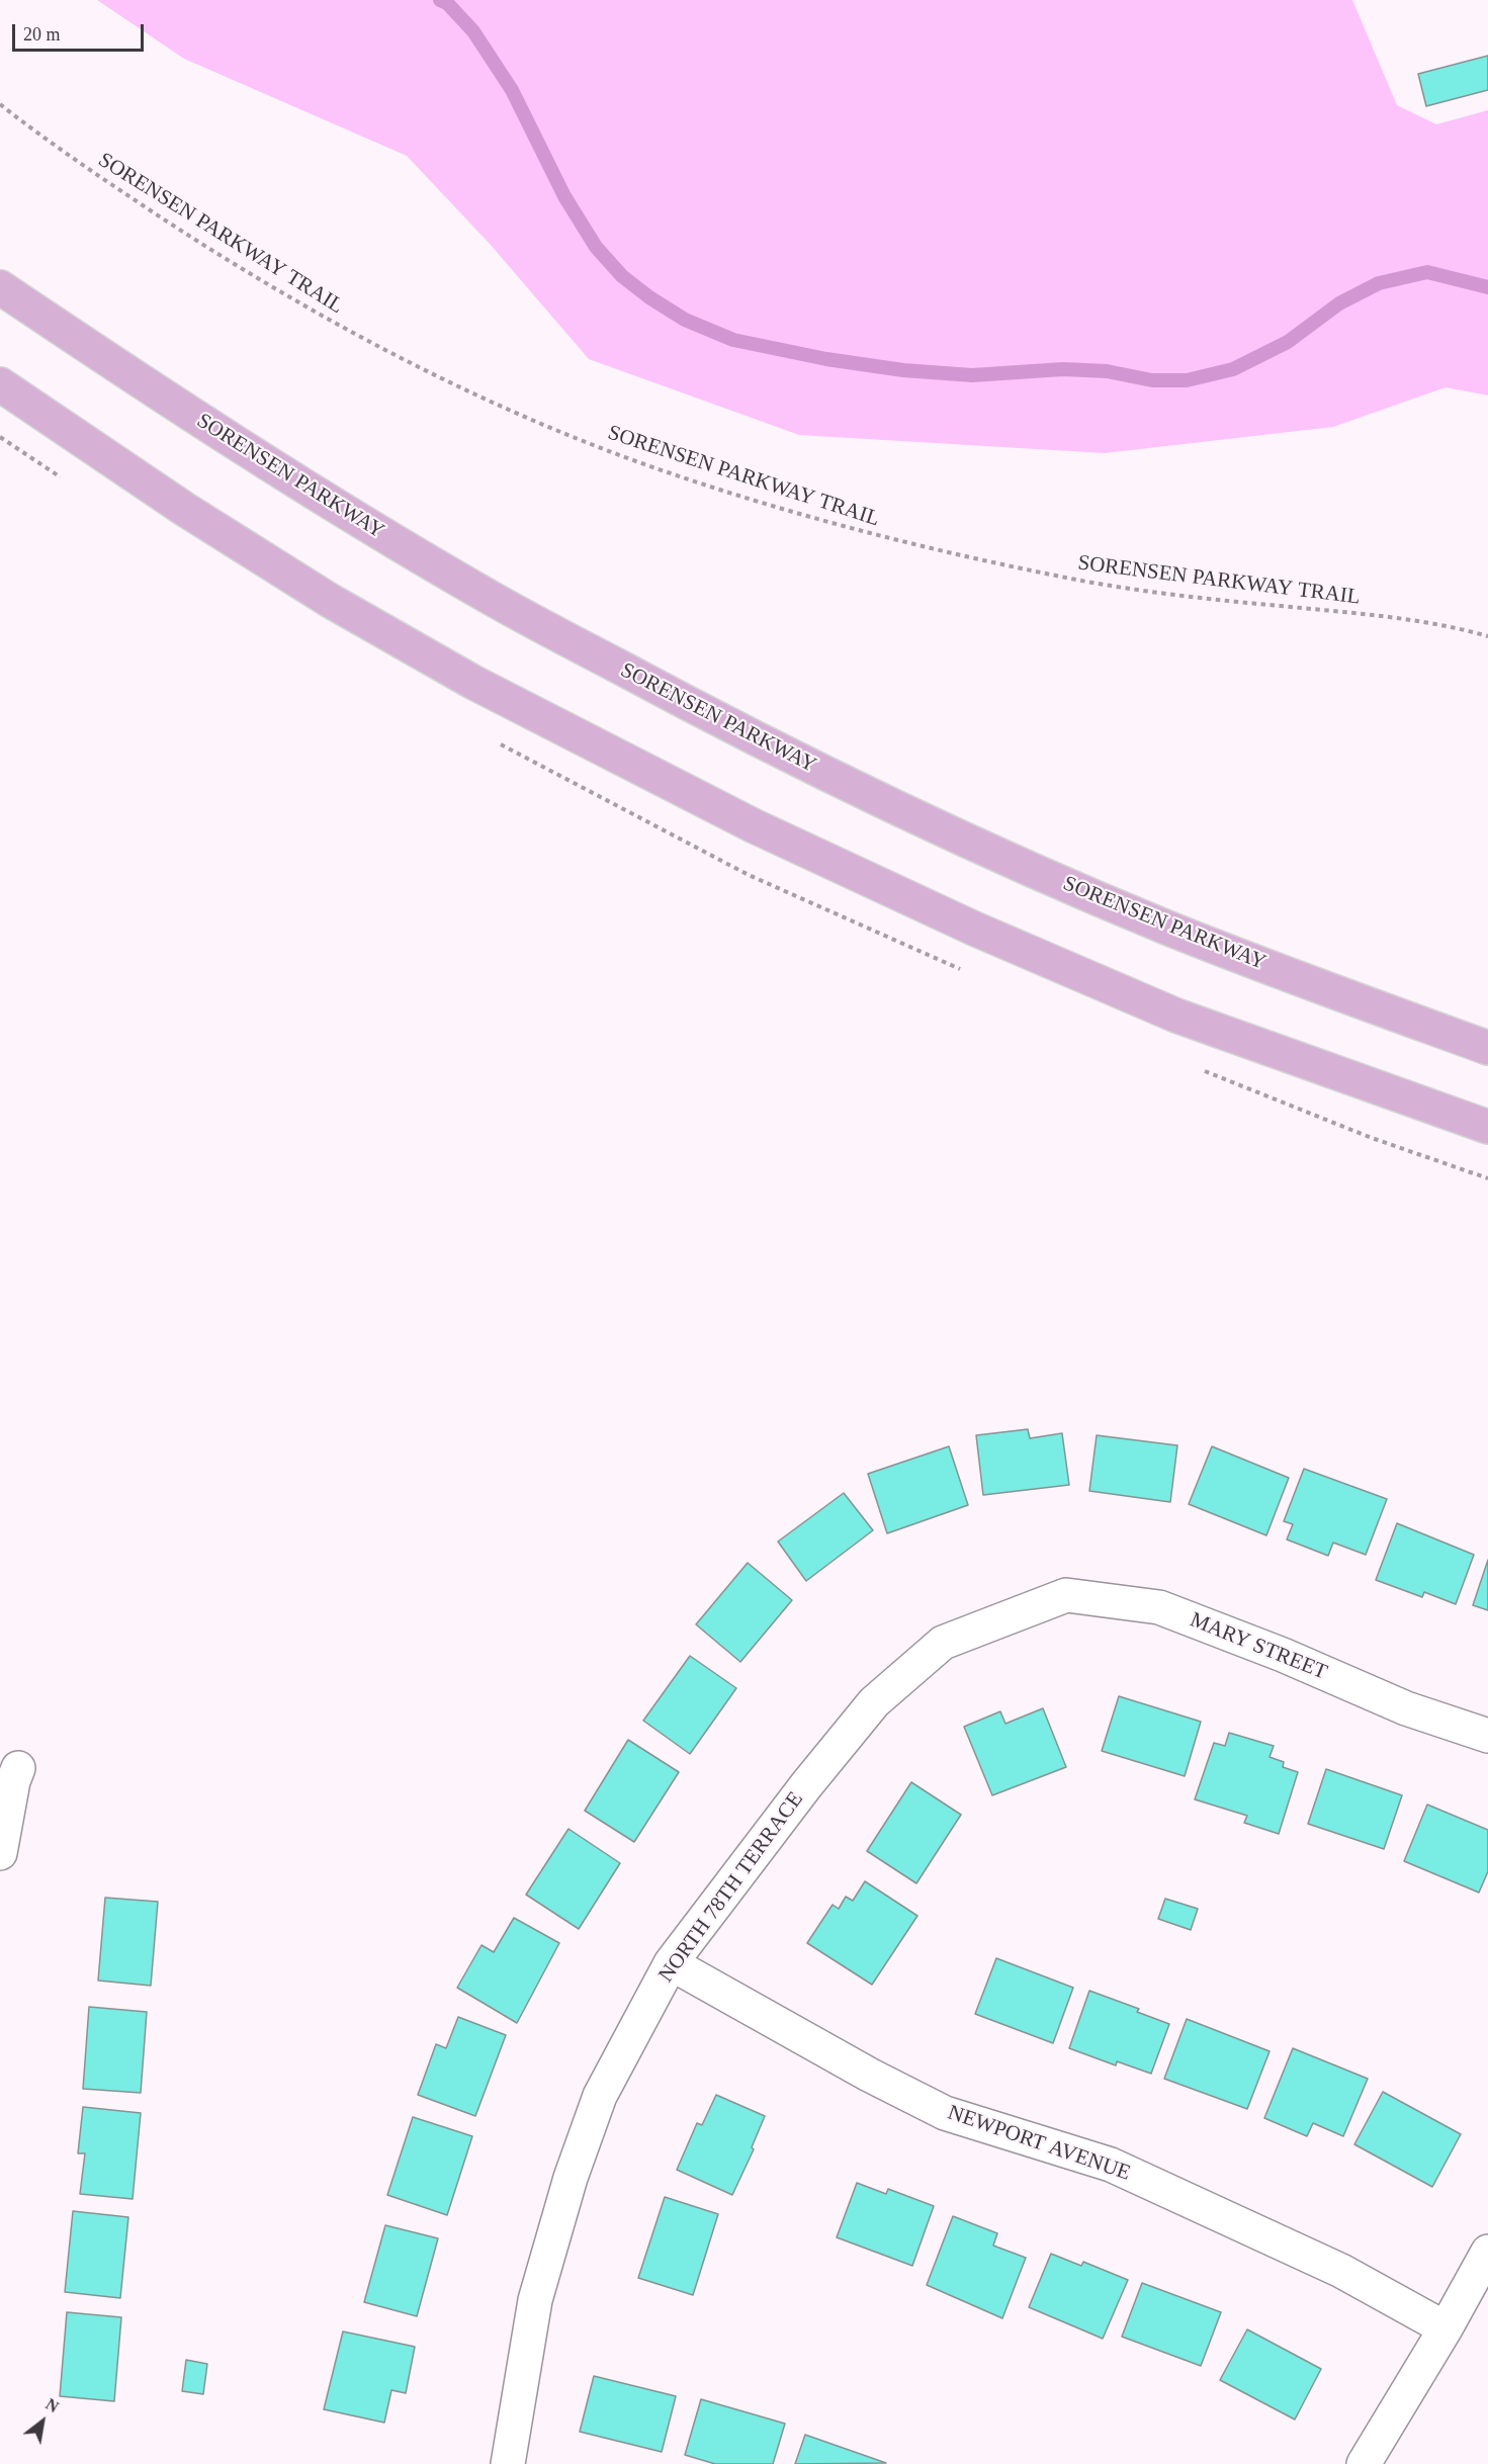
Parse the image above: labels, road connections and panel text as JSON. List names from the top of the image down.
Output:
{
  "streets": {
    "main road": ["SORENSEN PARKWAY"],
    "street": ["MARY STREET", "NORTH 78TH TERRACE", "NEWPORT AVENUE"],
    "path": ["SORENSEN PARKWAY TRAIL"]
  },
  "crossings": [
    ["MARY STREET", "NORTH 78TH TERRACE"],
    ["NORTH 78TH TERRACE", "NEWPORT AVENUE"]
  ],
  "scale_bar": "20 m",
  "north": "top right"
}
